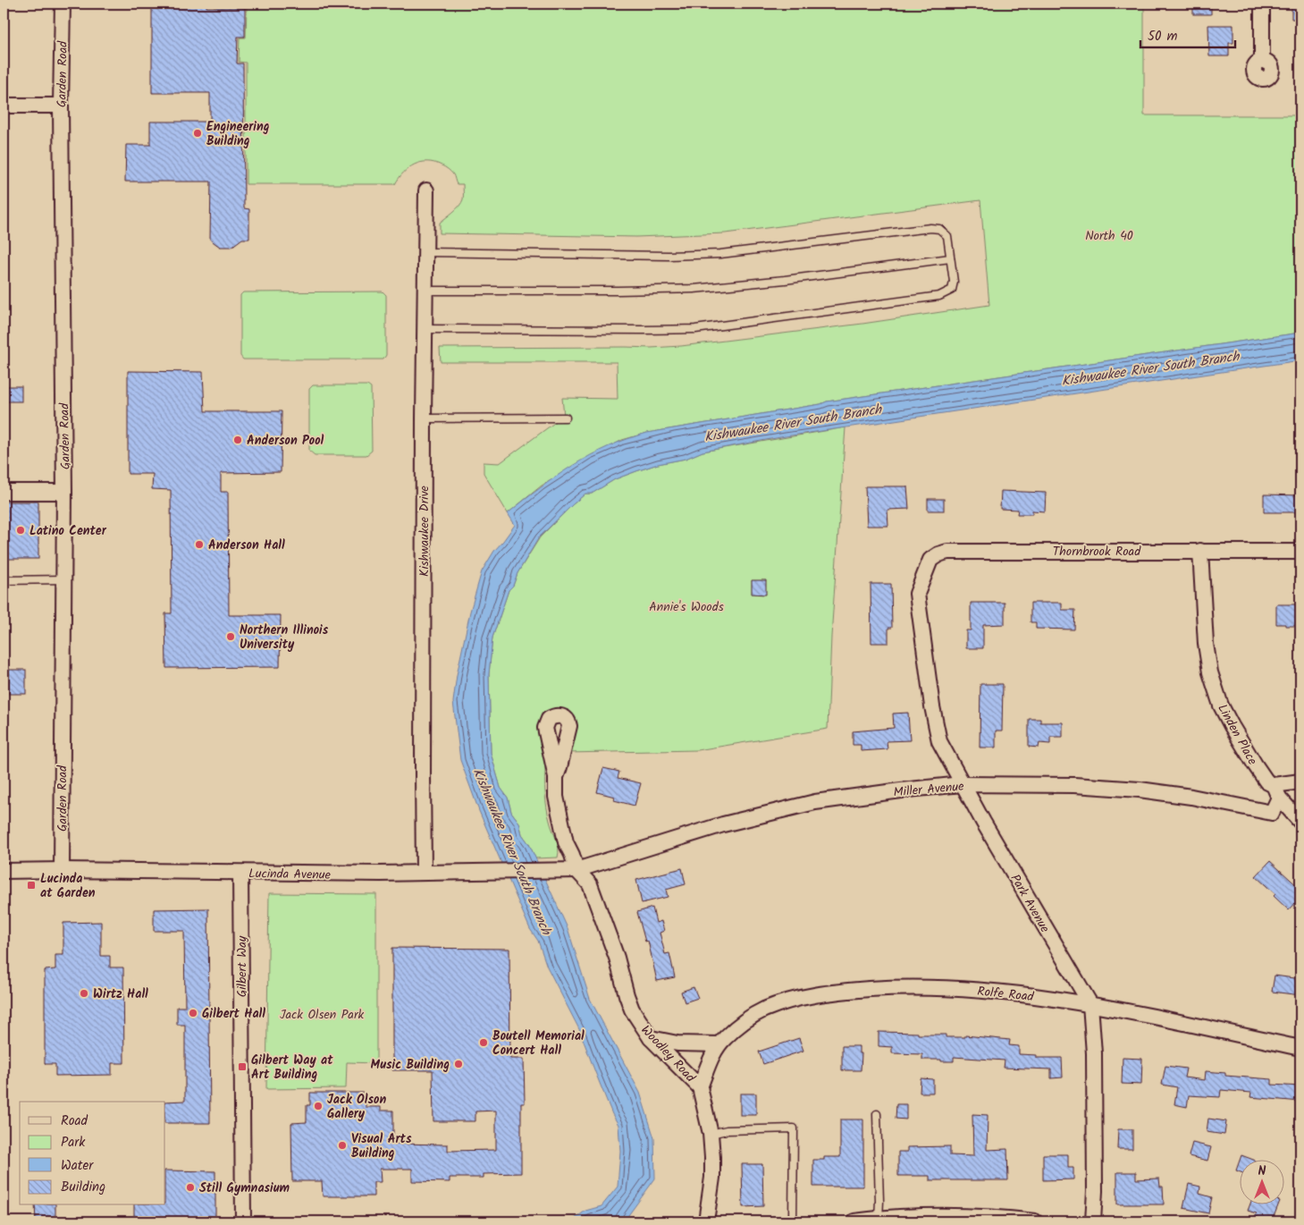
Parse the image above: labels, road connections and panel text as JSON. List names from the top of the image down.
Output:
{
  "streets": {
    "street": [
      "Garden Road",
      "Kishwaukee Drive",
      "Thornbrook Road",
      "Linden Place",
      "Miller Avenue",
      "Lucinda Avenue",
      "Park Avenue",
      "Gilbert Way",
      "Rolfe Road",
      "Woodley Road"
    ]
  },
  "crossings": [
    ["Garden Road", "Lucinda Avenue"],
    ["Kishwaukee Drive", "Lucinda Avenue"],
    ["Thornbrook Road", "Linden Place"],
    ["Thornbrook Road", "Park Avenue"],
    ["Linden Place", "Miller Avenue"],
    ["Miller Avenue", "Lucinda Avenue"],
    ["Miller Avenue", "Park Avenue"],
    ["Miller Avenue", "Woodley Road"],
    ["Lucinda Avenue", "Gilbert Way"],
    ["Lucinda Avenue", "Woodley Road"],
    ["Park Avenue", "Rolfe Road"],
    ["Rolfe Road", "Woodley Road"]
  ],
  "water": ["Kishwaukee River South Branch"],
  "parks": ["North 40", "Annie's Woods", "Jack Olsen Park"],
  "places": {
    "other": [
      "Engineering Building",
      "Anderson Pool",
      "Latino Center",
      "Anderson Hall",
      "Northern Illinois University",
      "Wirtz Hall",
      "Gilbert Hall",
      "Boutell Memorial Concert Hall",
      "Music Building",
      "Jack Olson Gallery",
      "Visual Arts Building",
      "Still Gymnasium"
    ],
    "transit": ["Lucinda at Garden", "Gilbert Way at Art Building"]
  },
  "legend": [
    "Road",
    "Park",
    "Water",
    "Building"
  ],
  "scale_bar": "50 m",
  "north": "top"
}
